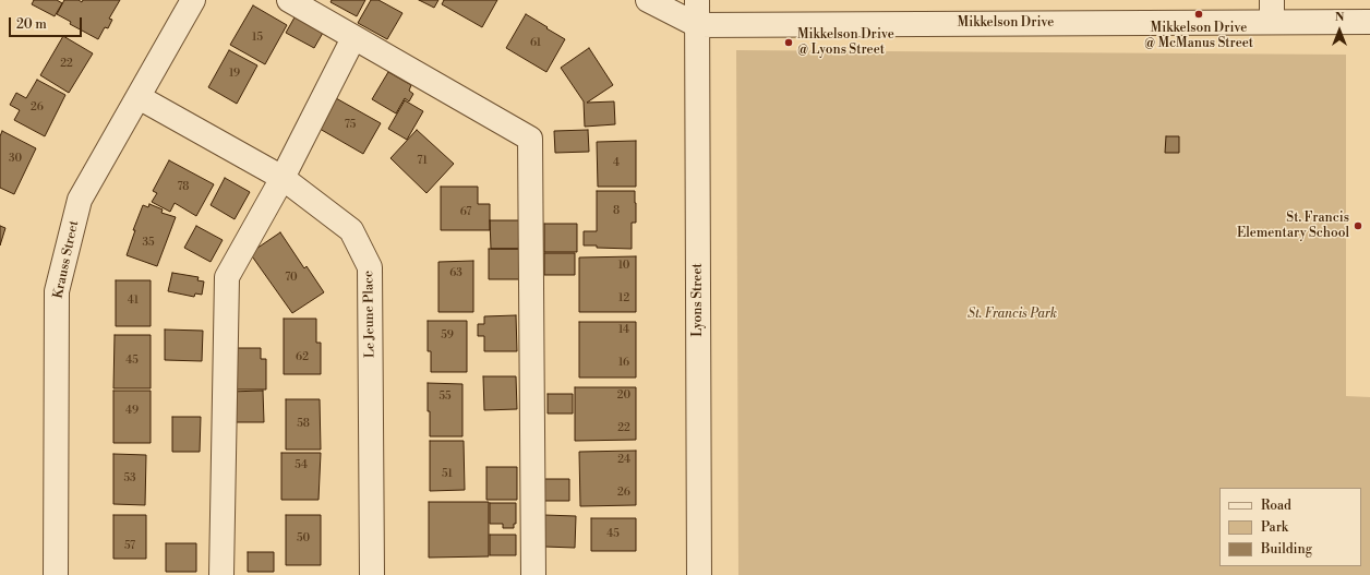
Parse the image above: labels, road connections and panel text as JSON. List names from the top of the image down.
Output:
{
  "streets": {
    "street": [
      "Mikkelson Drive",
      "Krauss Street",
      "Lyons Street",
      "Le Jeune Place"
    ]
  },
  "crossings": [
    ["Mikkelson Drive", "Lyons Street"],
    ["Krauss Street", "Le Jeune Place"]
  ],
  "parks": ["St. Francis Park"],
  "places": ["Mikkelson Drive @ McManus Street", "Mikkelson Drive @ Lyons Street", "St. Francis Elementary School"],
  "house_numbers": [
    "15",
    "61",
    "22",
    "19",
    "26",
    "75",
    "30",
    "71",
    "4",
    "78",
    "8",
    "67",
    "35",
    "10",
    "63",
    "70",
    "12",
    "41",
    "14",
    "59",
    "62",
    "45",
    "16",
    "20",
    "55",
    "49",
    "58",
    "22",
    "24",
    "54",
    "51",
    "53",
    "26",
    "45",
    "50",
    "57"
  ],
  "legend": ["Road", "Park", "Building"],
  "scale_bar": "20 m",
  "north": "top"
}
